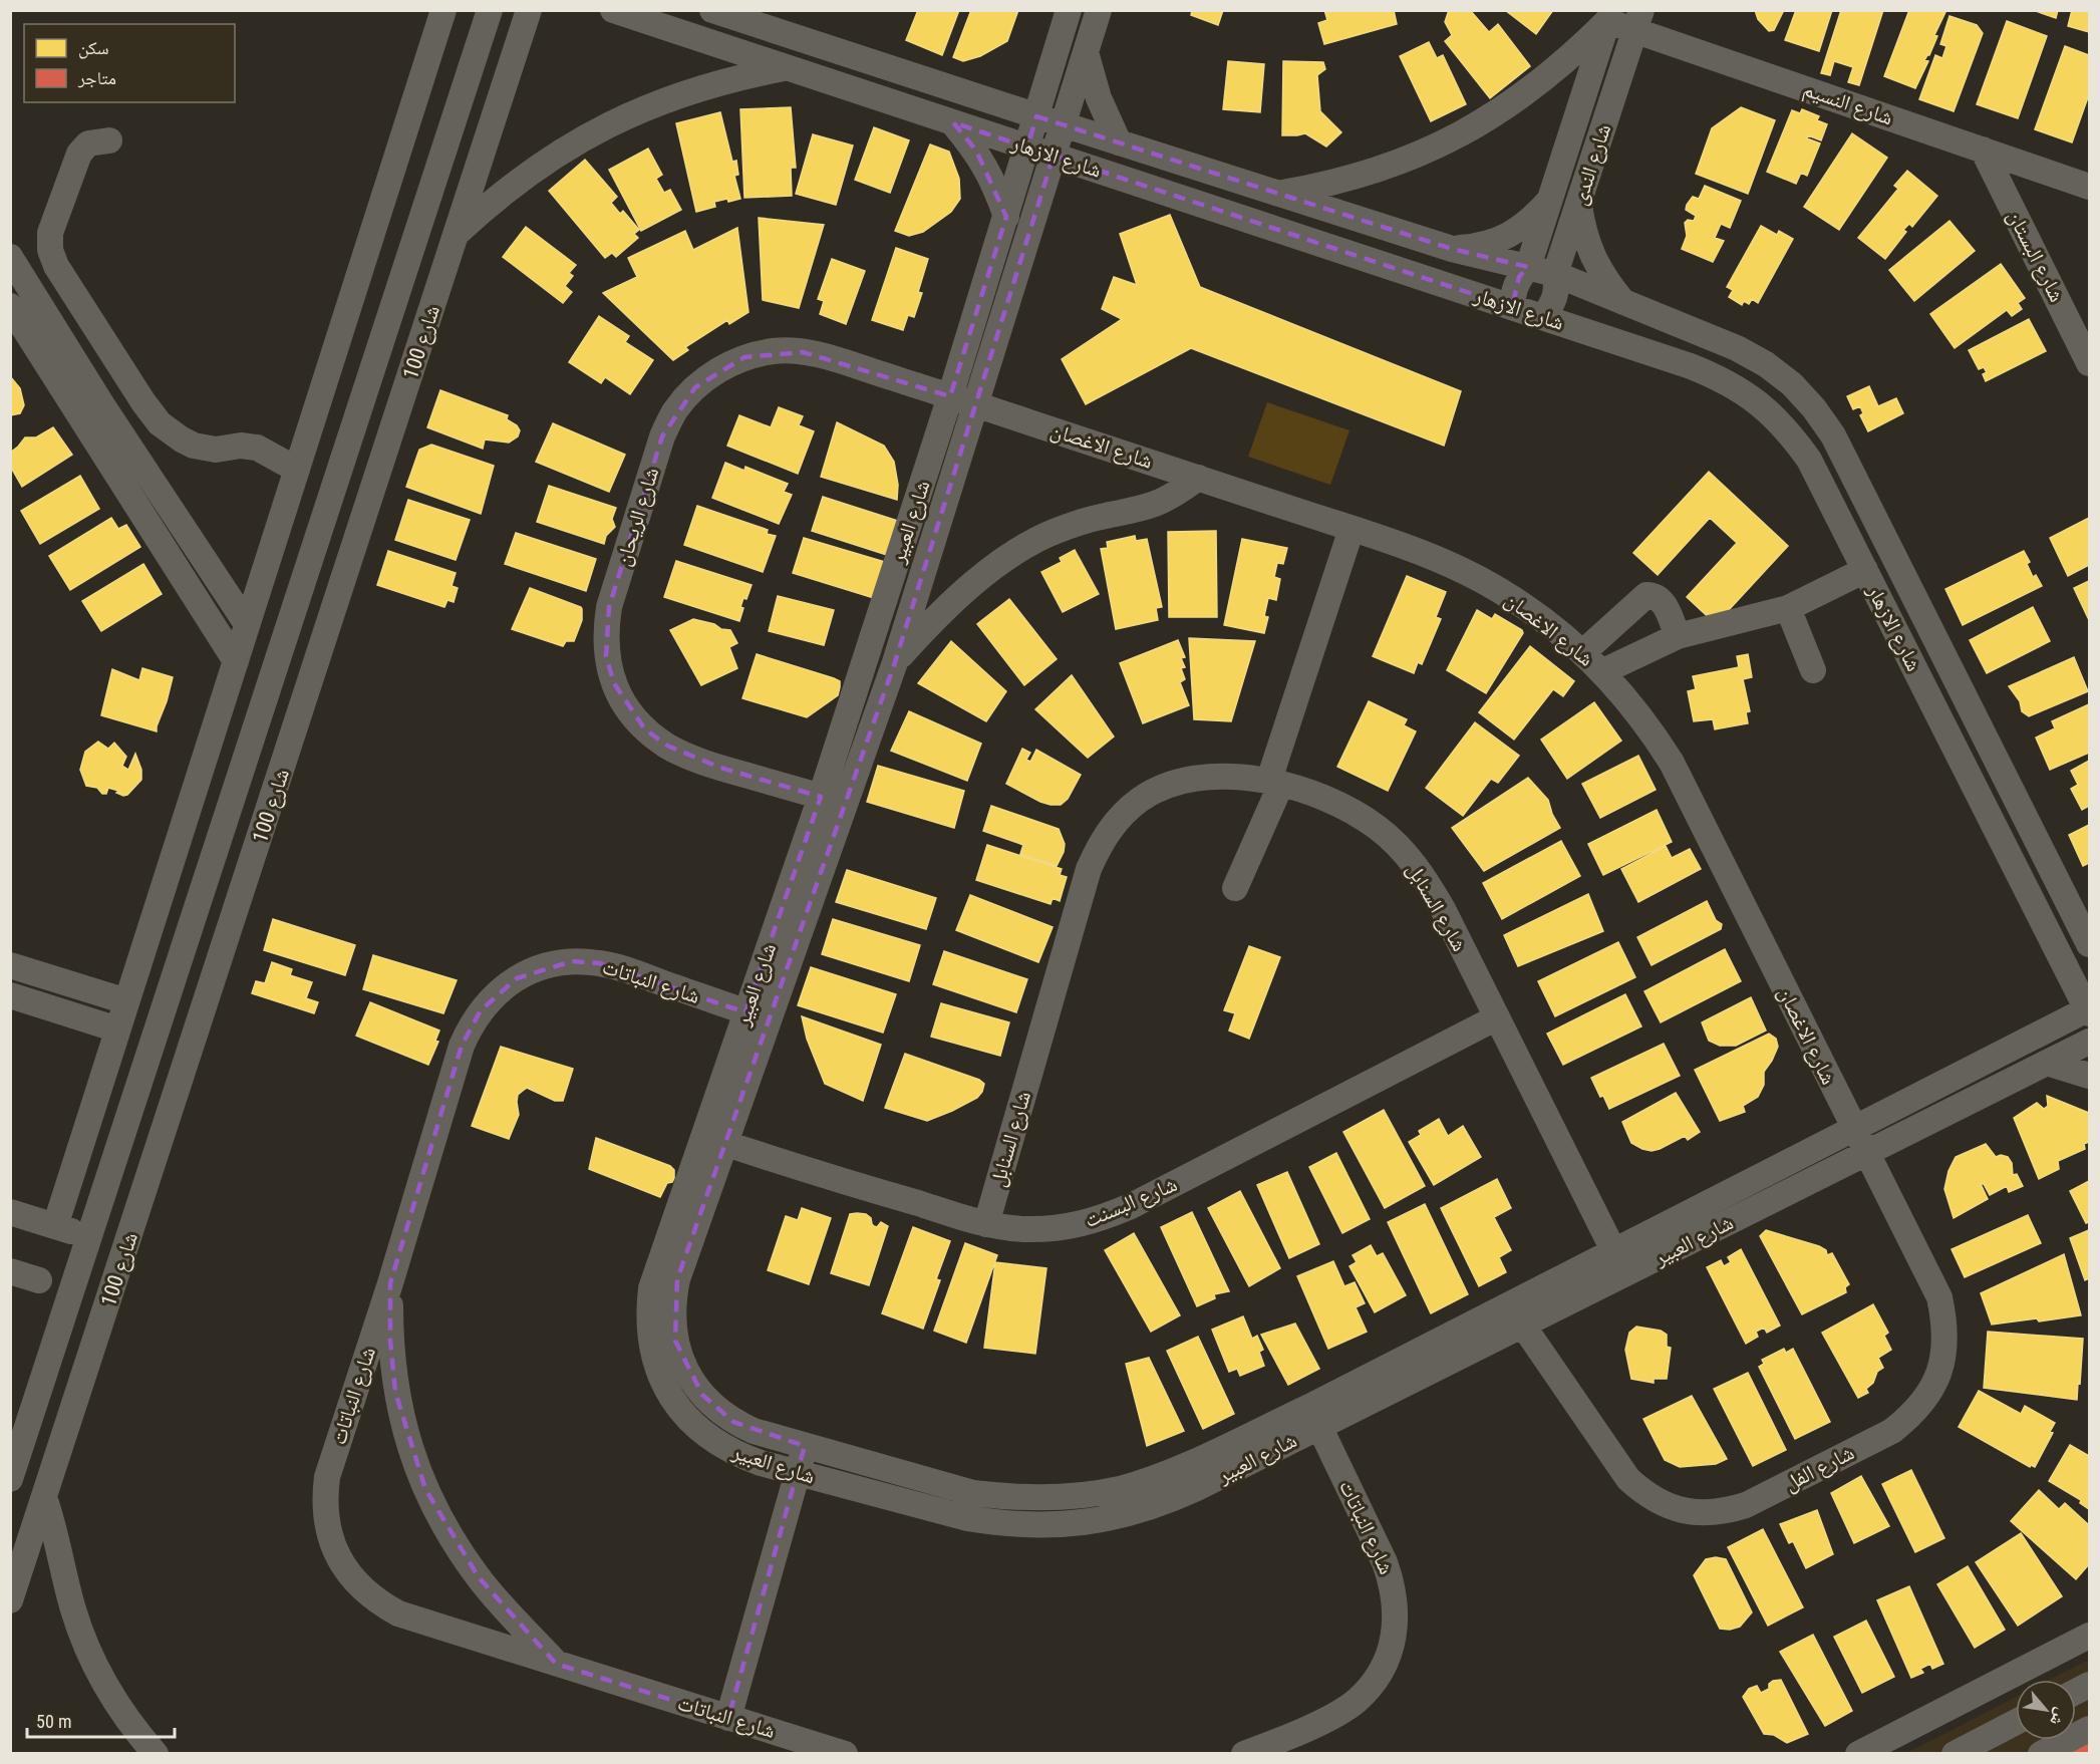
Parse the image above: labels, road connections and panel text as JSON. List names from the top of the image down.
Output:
{
  "streets": {
    "street": [
      "شارع النسيم",
      "شارع الازهار",
      "شارع الندى",
      "شارع البستان",
      "شارع 100",
      "شارع الاغصان",
      "شارع الريحان",
      "شارع العبير",
      "شارع السنابل",
      "شارع النباتات",
      "شارع البسنت",
      "شارع الفل"
    ]
  },
  "crossings": [
    ["شارع النسيم", "شارع الندى"],
    ["شارع النسيم", "شارع البستان"],
    ["شارع الازهار", "شارع الندى"],
    ["شارع الازهار", "شارع العبير"],
    ["شارع الاغصان", "شارع الريحان"],
    ["شارع الاغصان", "شارع العبير"],
    ["شارع الاغصان", "شارع الفل"],
    ["شارع الريحان", "شارع العبير"],
    ["شارع العبير", "شارع السنابل"],
    ["شارع العبير", "شارع النباتات"],
    ["شارع العبير", "شارع البسنت"],
    ["شارع العبير", "شارع الفل"],
    ["شارع السنابل", "شارع البسنت"]
  ],
  "legend": ["سكن", "متاجر"],
  "scale_bar": "50 m",
  "north": "bottom right"
}
